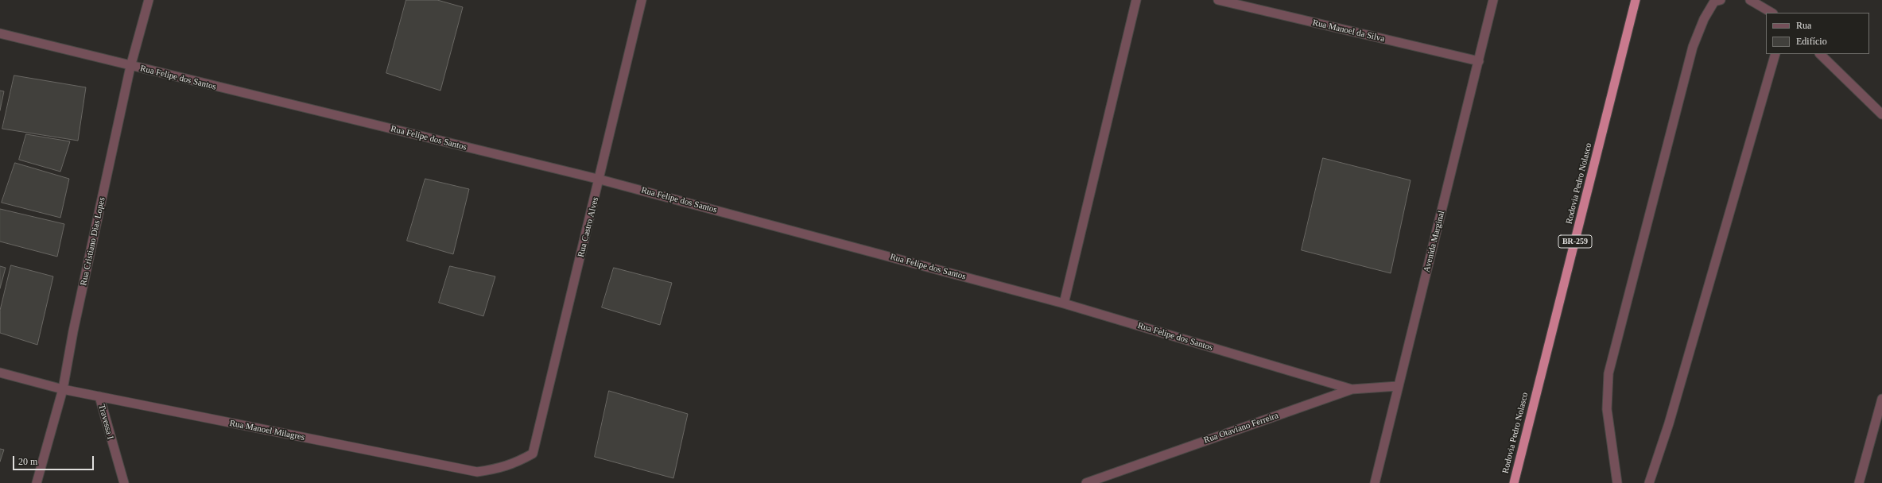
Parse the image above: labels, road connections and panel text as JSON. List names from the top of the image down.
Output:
{
  "streets": {
    "highway": ["Rodovia Pedro Nolasco", "BR-259"],
    "street": [
      "Rua Manoel da Silva",
      "Rua Felipe dos Santos",
      "Rua Castro Alves",
      "Rua Cristiano Dias Lopes",
      "Avenida Marginal",
      "Travessa I",
      "Rua Otaviano Ferreira",
      "Rua Manoel Milagres"
    ]
  },
  "crossings": [
    ["Rua Manoel da Silva", "Avenida Marginal"],
    ["Rua Felipe dos Santos", "Rua Castro Alves"],
    ["Rua Felipe dos Santos", "Rua Cristiano Dias Lopes"],
    ["Rua Felipe dos Santos", "Rua Otaviano Ferreira"],
    ["Rua Castro Alves", "Rua Manoel Milagres"],
    ["Rua Cristiano Dias Lopes", "Rua Manoel Milagres"],
    ["Avenida Marginal", "Rua Otaviano Ferreira"],
    ["Travessa I", "Rua Manoel Milagres"]
  ],
  "legend": ["Rua", "Edifício"],
  "scale_bar": "20 m"
}
